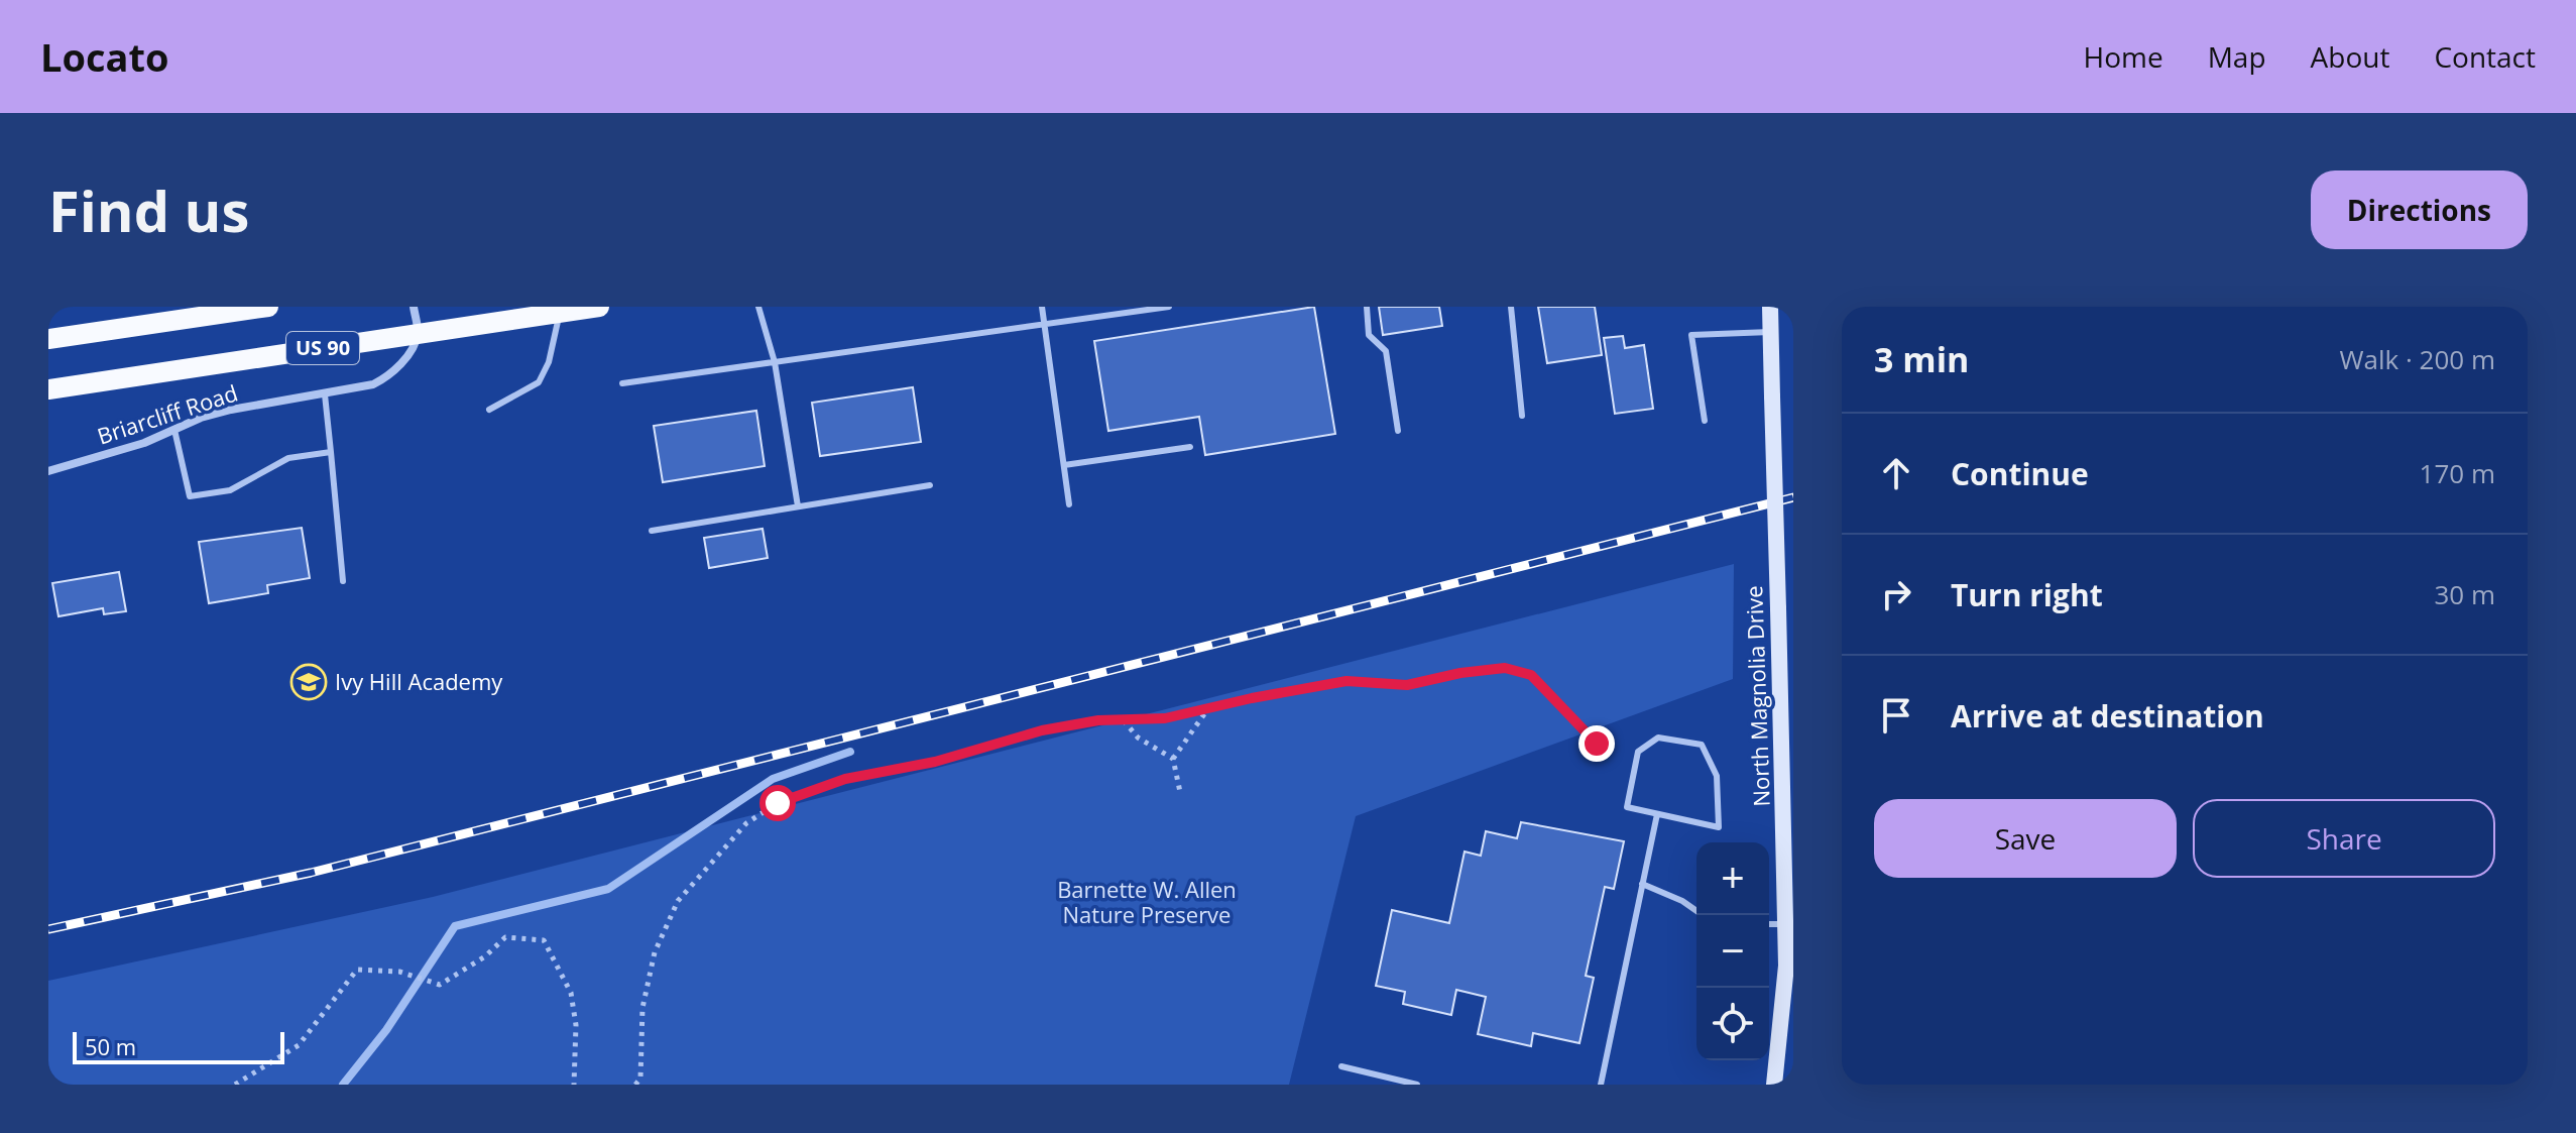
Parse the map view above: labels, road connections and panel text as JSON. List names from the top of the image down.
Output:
{
  "streets": {
    "main road": ["US 90", "North Magnolia Drive"],
    "street": ["Briarcliff Road"]
  },
  "crossings": [
    ["US 90", "Briarcliff Road"]
  ],
  "parks": ["Barnette W. Allen Nature Preserve"],
  "places": {
    "school or university": ["Ivy Hill Academy"]
  },
  "scale_bar": "50 m",
  "page": {
    "header": "Locato",
    "nav": [
      "Home",
      "Map",
      "About",
      "Contact"
    ],
    "buttons": [
      "Directions",
      ["Save", "Share"]
    ],
    "title": "Find us",
    "heading": ["3 min", "Walk · 200 m"],
    "list": [
      ["Continue", "170 m"],
      ["Turn right", "30 m"],
      "Arrive at destination"
    ],
    "map_buttons": ["+", "−"],
    "scale": "50 m"
  }
}
